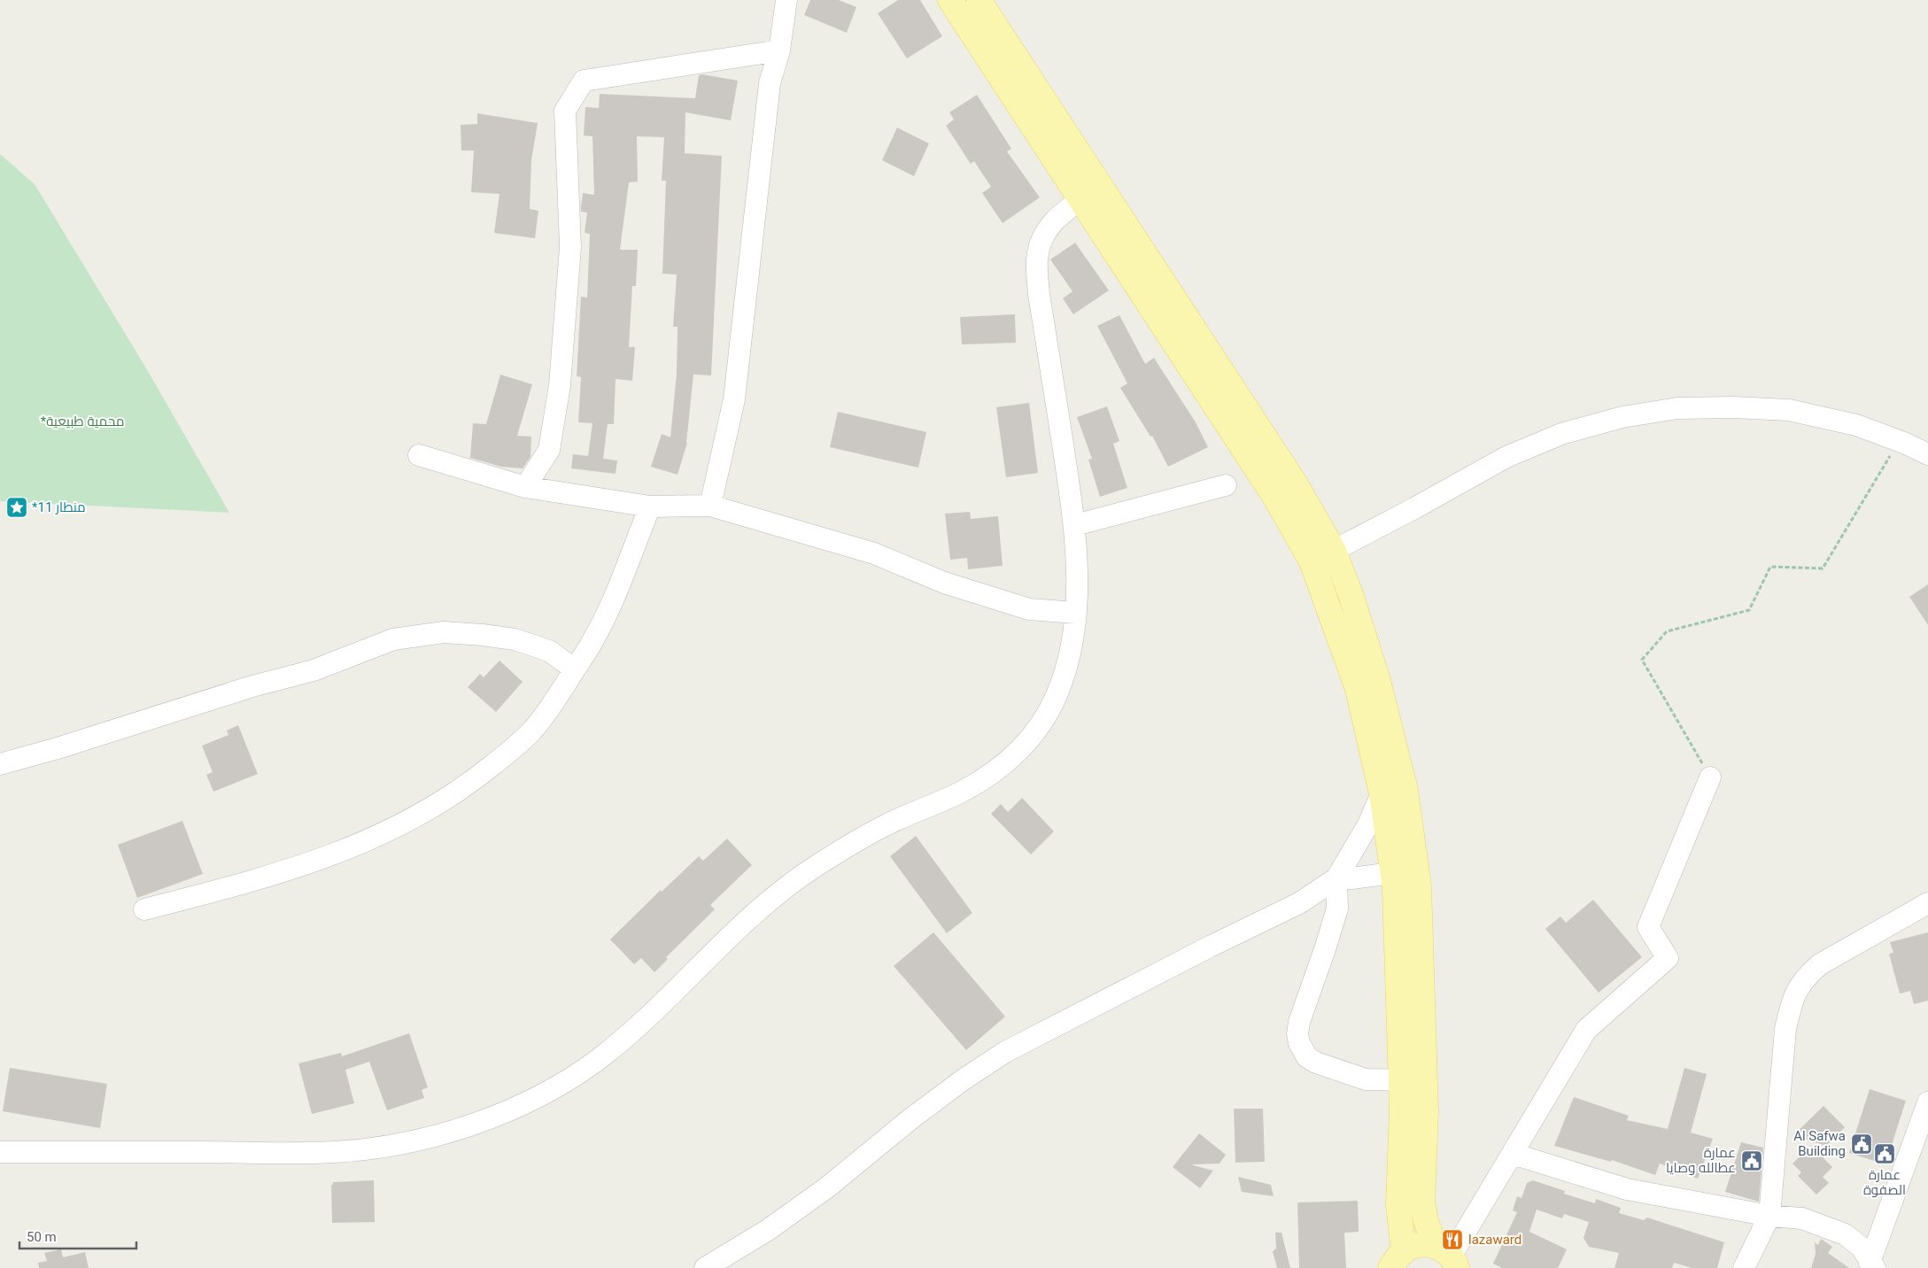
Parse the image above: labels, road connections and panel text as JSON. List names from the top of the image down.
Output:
{
  "parks": ["*محمية طبيعية"],
  "places": {
    "place": ["*منطار 11"],
    "public building": ["Al Safwa Building", "عمارة الصفوة", "عمارة عطالله وصايا"],
    "restaurant": ["lazaward"]
  },
  "scale_bar": "50 m"
}
